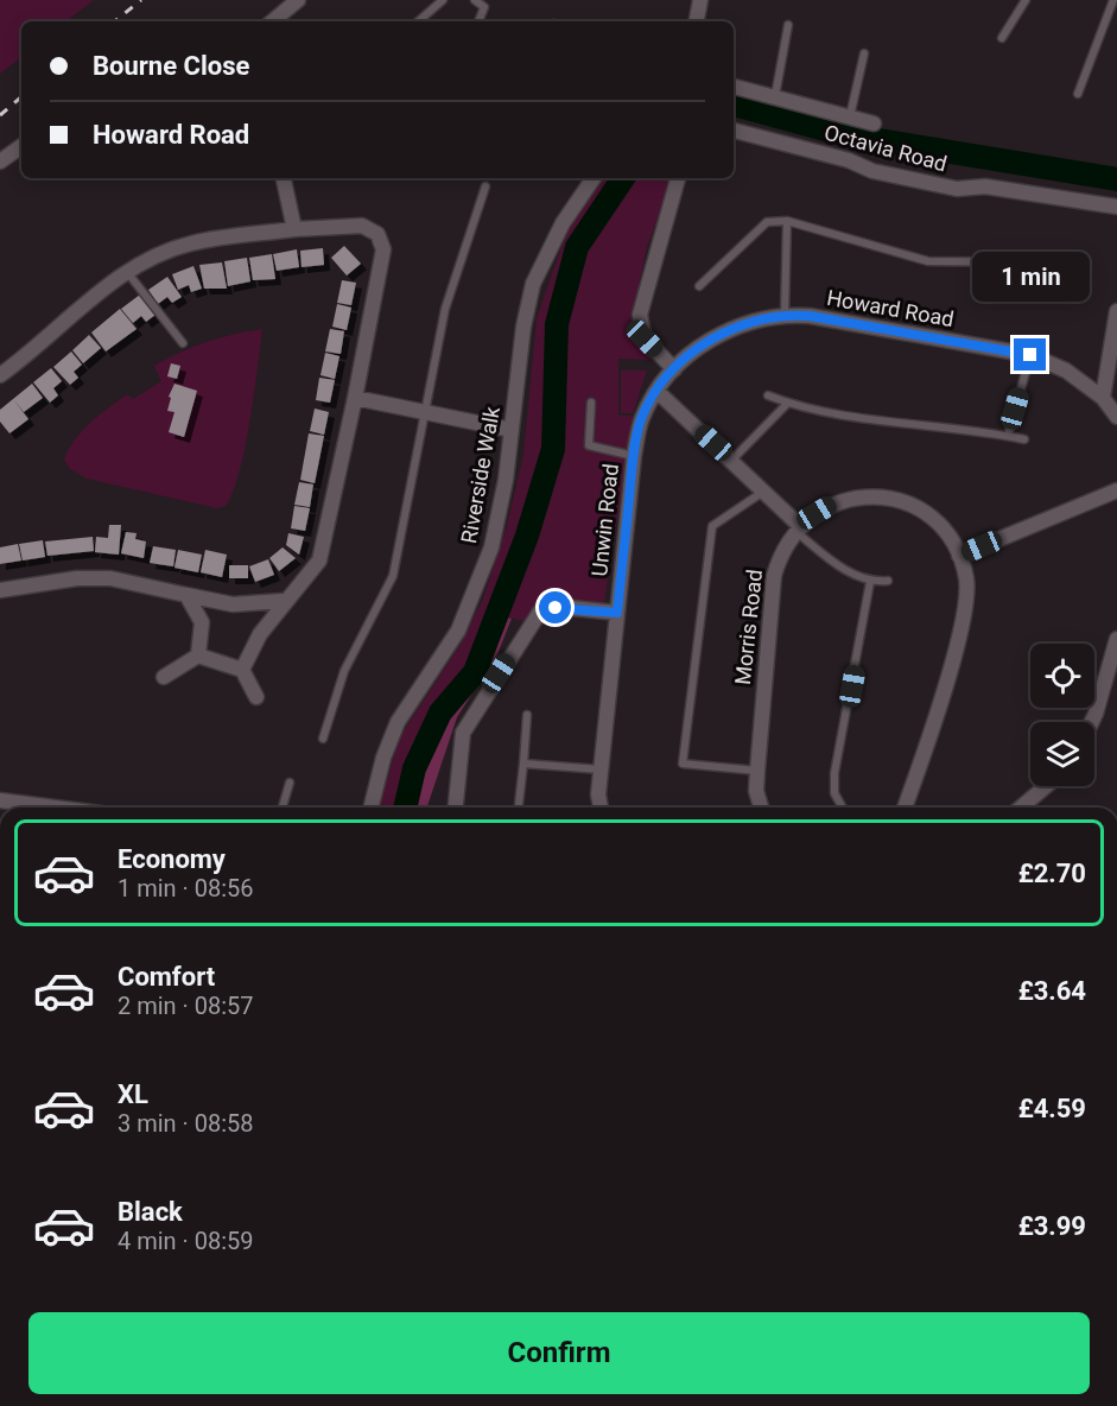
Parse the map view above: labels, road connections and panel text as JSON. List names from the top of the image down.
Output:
{
  "streets": {
    "street": [
      "Octavia Road",
      "Howard Road",
      "Riverside Walk",
      "Unwin Road",
      "Morris Road"
    ]
  },
  "crossings": [
    ["Howard Road", "Unwin Road"]
  ],
  "page": {
    "banner": ["Bourne Close", "Howard Road"],
    "bubble": "1 min",
    "list": [
      {
        "name": "Economy",
        "note": "1 min · 08:56",
        "value": "£2.70"
      },
      {
        "name": "Comfort",
        "note": "2 min · 08:57",
        "value": "£3.64"
      },
      {
        "name": "XL",
        "note": "3 min · 08:58",
        "value": "£4.59"
      },
      {
        "name": "Black",
        "note": "4 min · 08:59",
        "value": "£3.99"
      }
    ],
    "buttons": "Confirm"
  }
}
